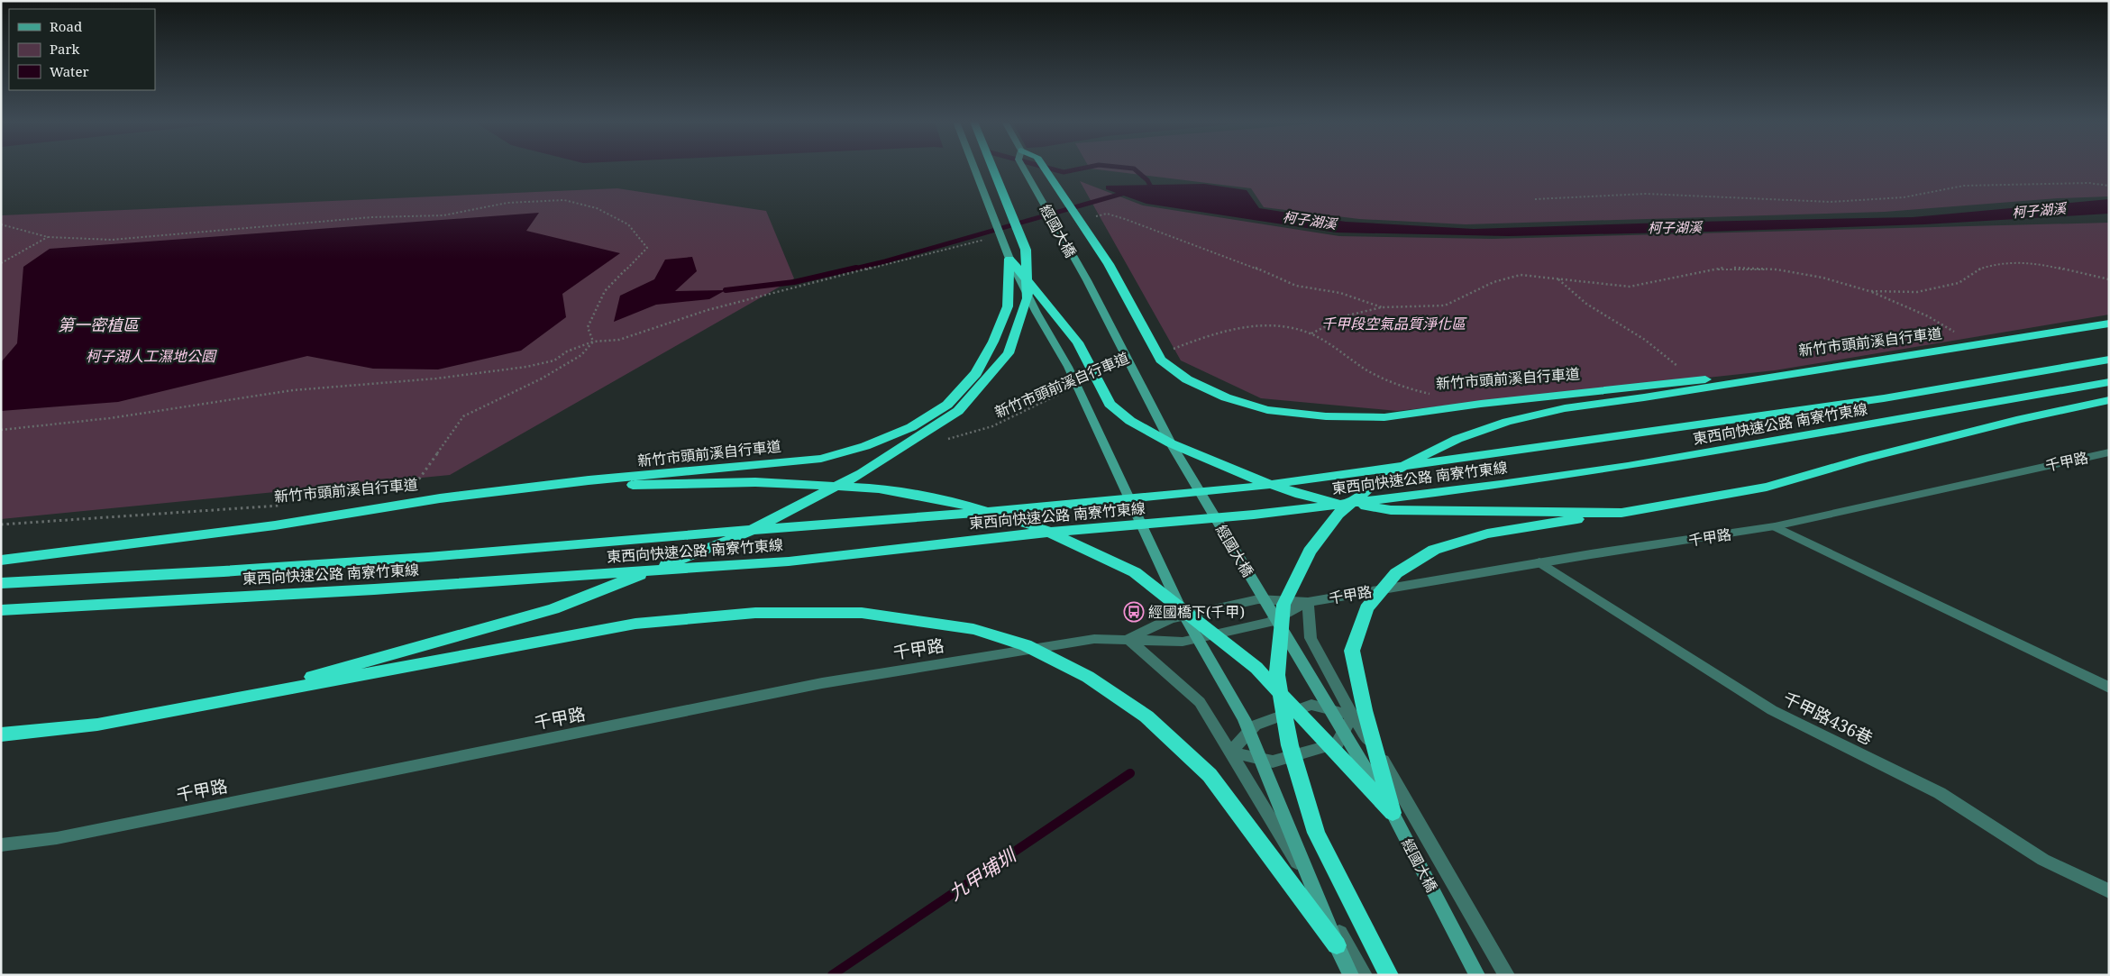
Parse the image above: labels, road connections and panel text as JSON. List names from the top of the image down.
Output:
{
  "streets": {
    "highway": ["東西向快速公路 南寮竹東線"],
    "main road": ["經國大橋"],
    "street": ["千甲路", "千甲路436巷"],
    "path": ["新竹市頭前溪自行車道"]
  },
  "crossings": [
    ["千甲路", "千甲路436巷"]
  ],
  "water": ["柯子湖溪", "第一密植區", "九甲埔圳"],
  "parks": ["千甲段空氣品質淨化區", "柯子湖人工濕地公園"],
  "places": {
    "bus stop": ["經國橋下(千甲)"]
  },
  "legend": ["Road", "Park", "Water"]
}
